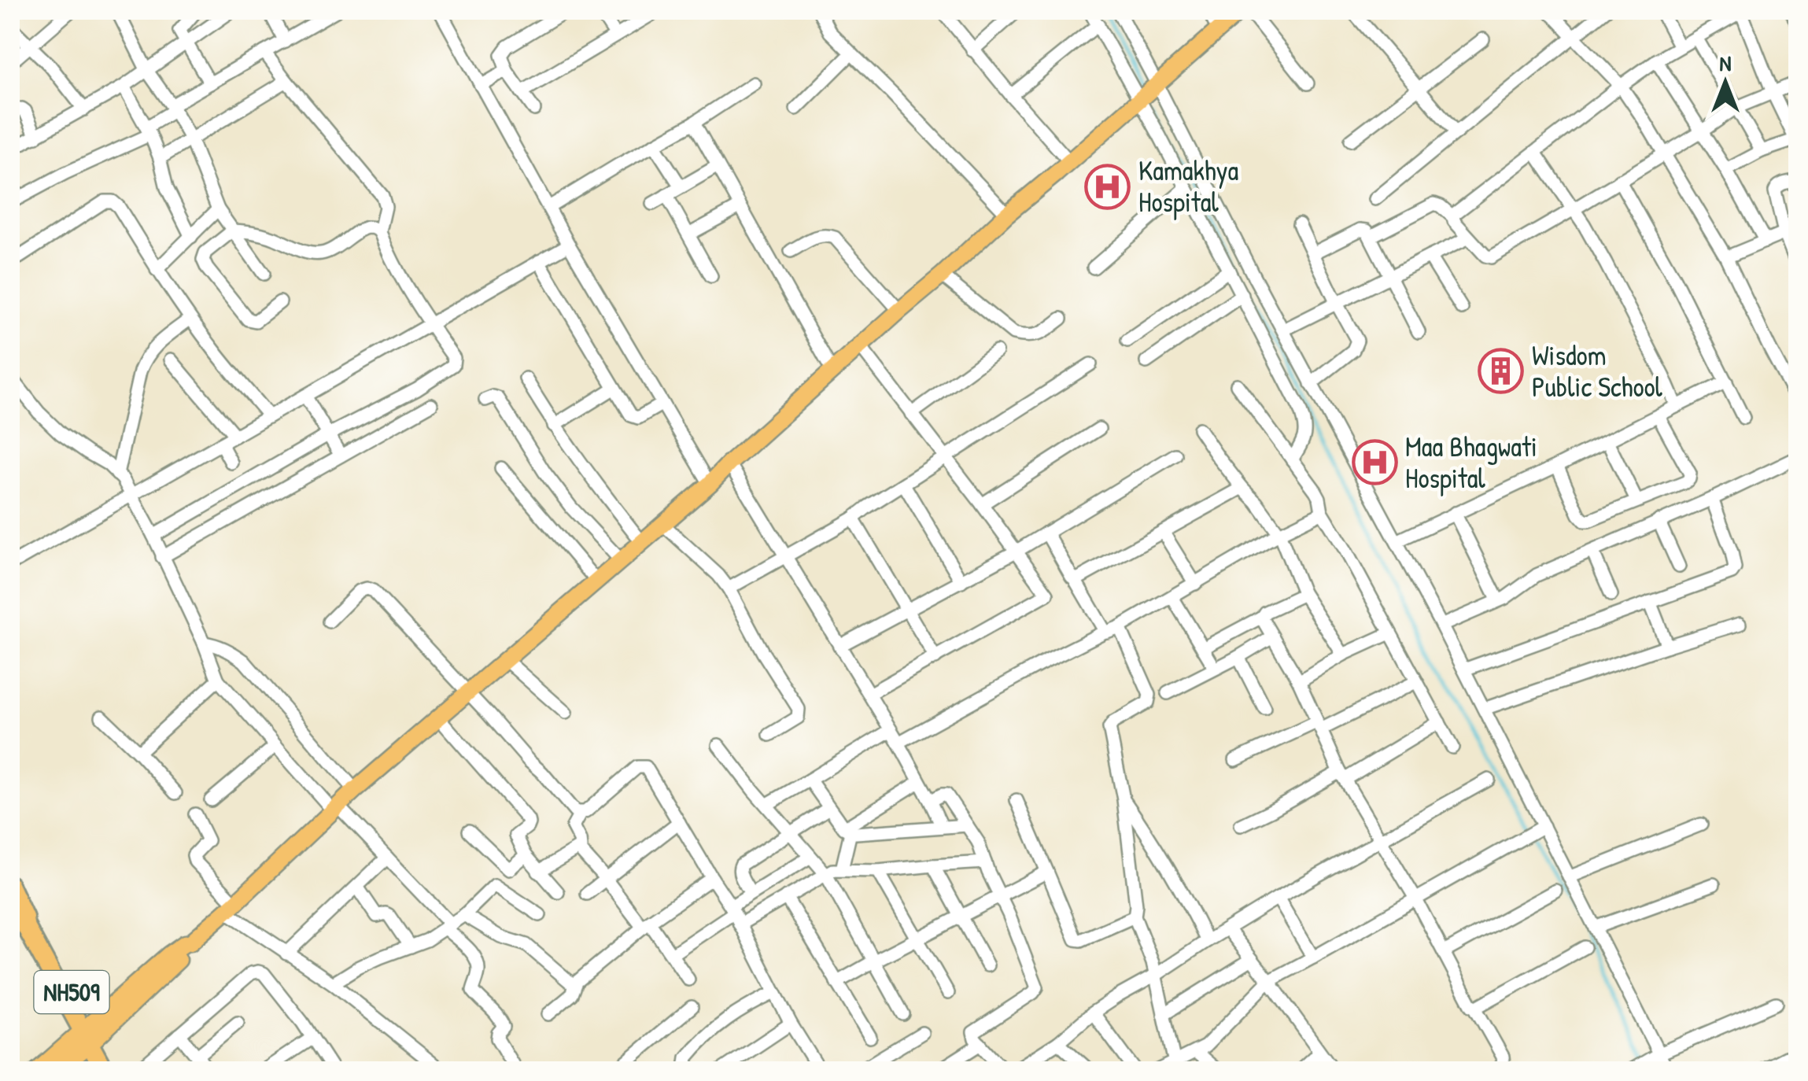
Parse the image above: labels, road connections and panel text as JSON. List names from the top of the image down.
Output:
{
  "streets": {
    "highway": ["NH509"]
  },
  "places": {
    "hospital": ["Kamakhya Hospital", "Maa Bhagwati Hospital"],
    "building": ["Wisdom Public School"]
  },
  "north": "top"
}
